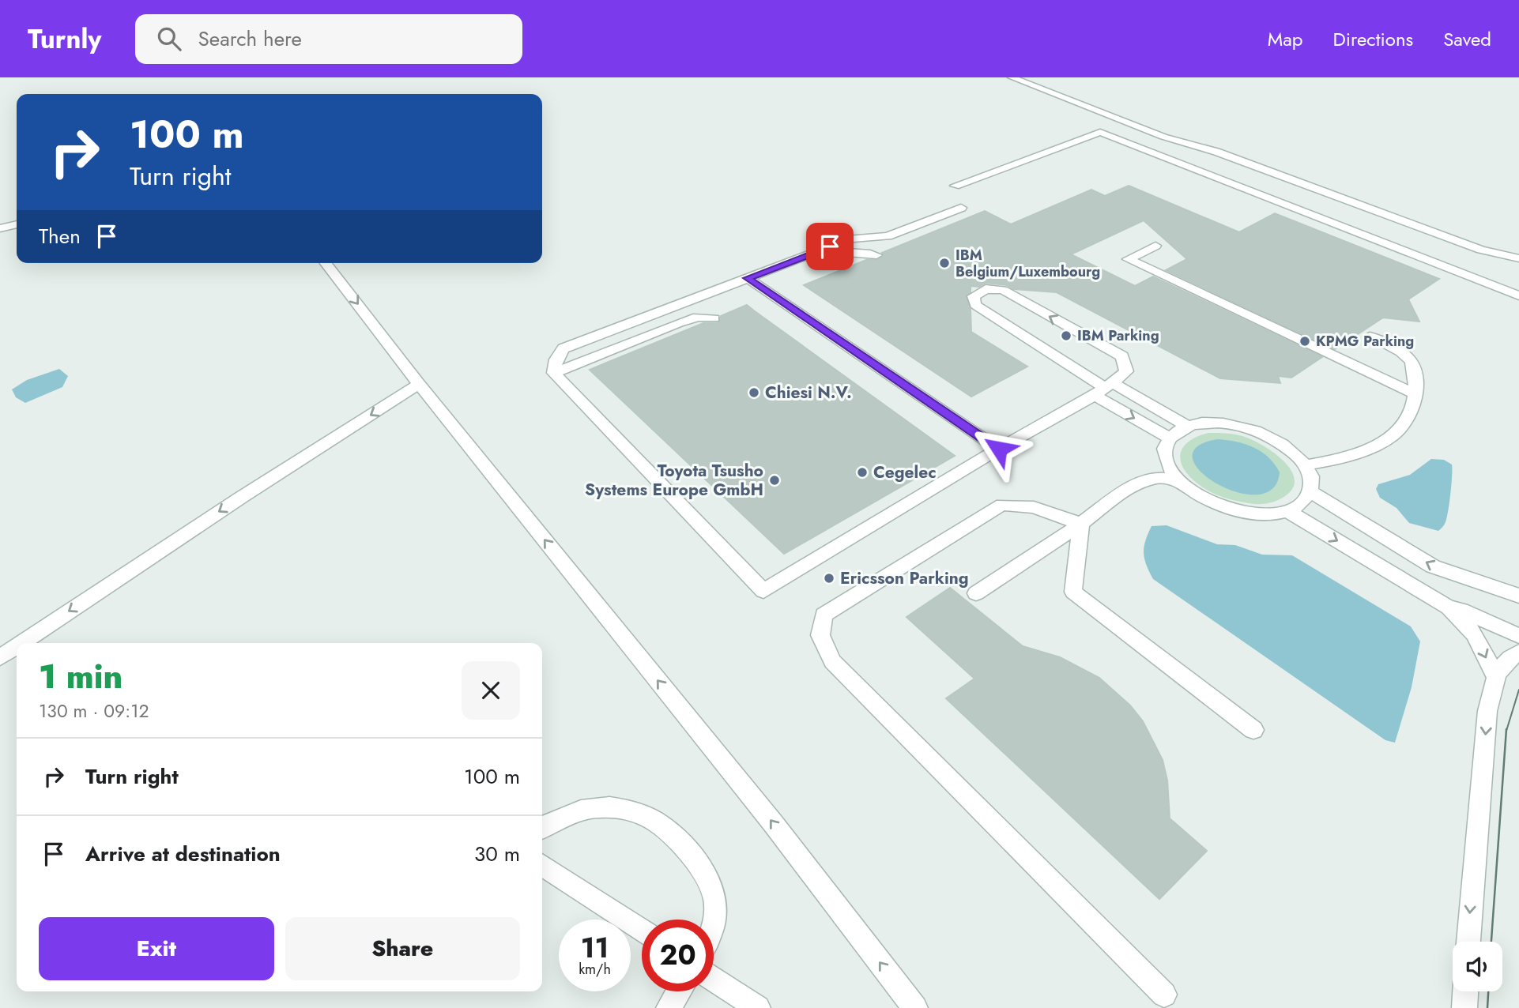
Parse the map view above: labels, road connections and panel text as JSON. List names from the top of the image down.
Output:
{
  "places": [
    "IBM Belgium/Luxembourg",
    "IBM Parking",
    "KPMG Parking",
    "Chiesi N.V.",
    "Cegelec",
    "Toyota Tsusho Systems Europe GmbH",
    "Ericsson Parking"
  ],
  "page": {
    "header": "Turnly",
    "search": "Search here",
    "nav": ["Map", "Directions", "Saved"],
    "turn": ["100 m", "Turn right"],
    "then": "Then",
    "heading": ["1 min", "130 m · 09:12"],
    "list": [
      {
        "name": "Turn right",
        "value": "100 m"
      },
      {
        "name": "Arrive at destination",
        "value": "30 m"
      }
    ],
    "buttons": ["Exit", "Share"],
    "speed": "11 km/h",
    "limit": "20"
  }
}
